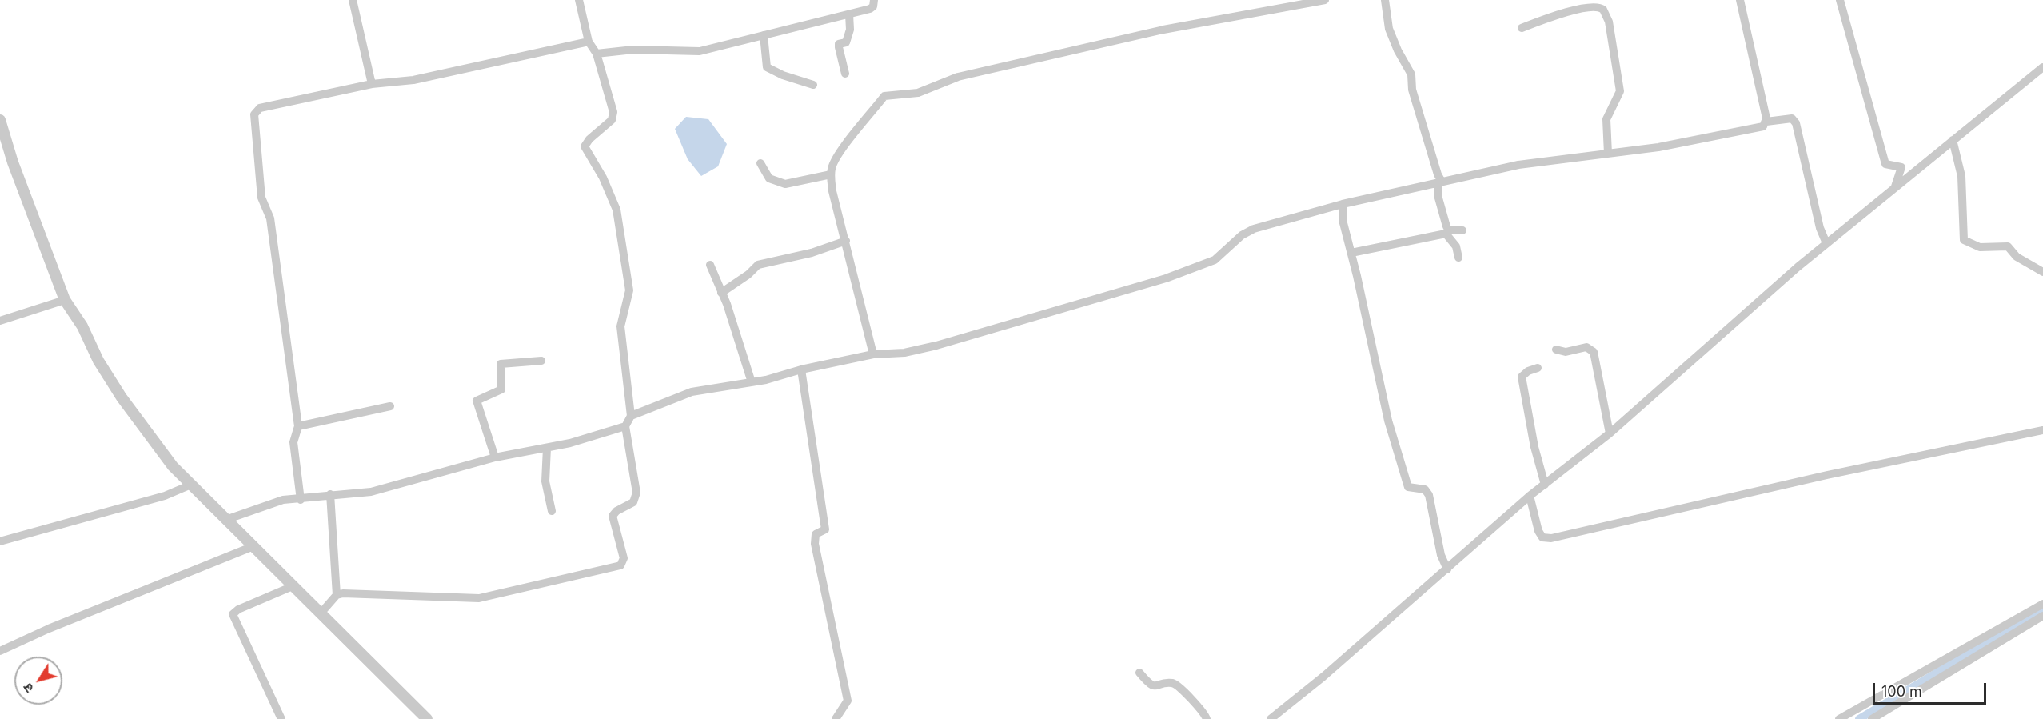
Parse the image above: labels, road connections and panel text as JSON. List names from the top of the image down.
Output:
{
  "scale_bar": "100 m",
  "north": "bottom left"
}
